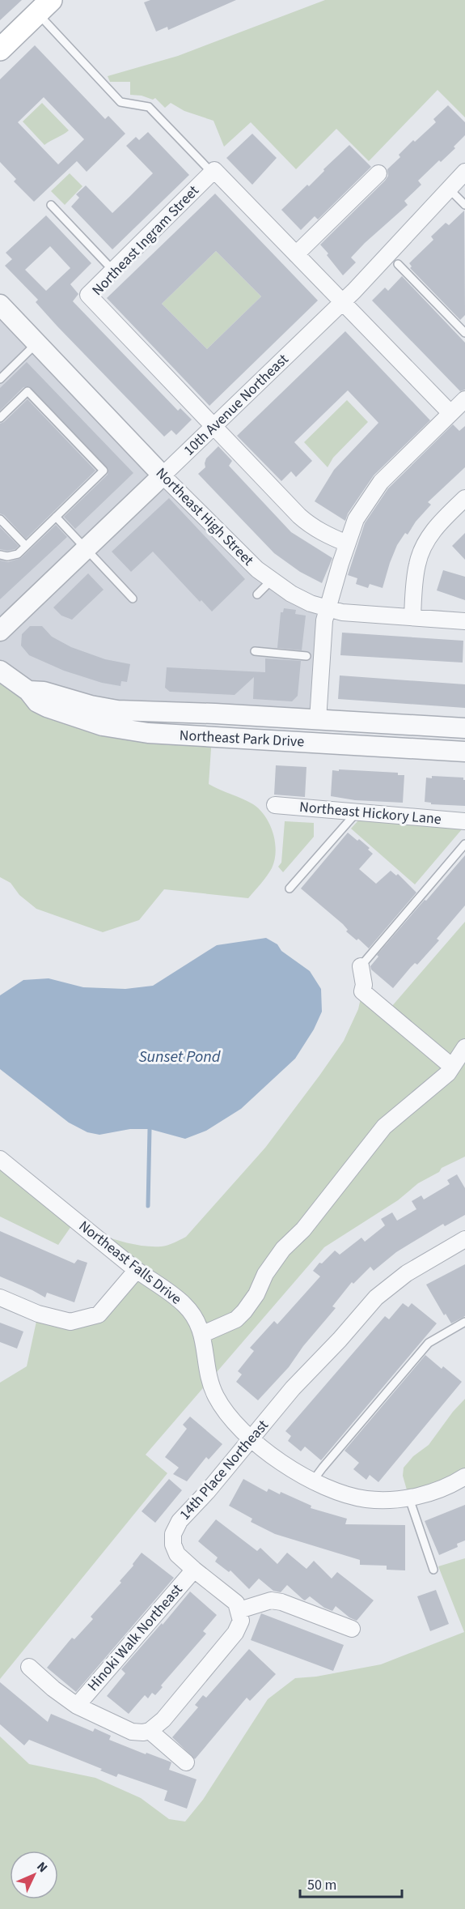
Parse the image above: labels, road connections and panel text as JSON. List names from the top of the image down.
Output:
{
  "streets": {
    "street": [
      "Northeast Ingram Street",
      "10th Avenue Northeast",
      "Northeast High Street",
      "Northeast Park Drive",
      "Northeast Hickory Lane",
      "Northeast Falls Drive",
      "14th Place Northeast",
      "Hinoki Walk Northeast"
    ]
  },
  "crossings": [
    ["Northeast Ingram Street", "10th Avenue Northeast"],
    ["10th Avenue Northeast", "Northeast High Street"],
    ["Northeast Falls Drive", "14th Place Northeast"],
    ["14th Place Northeast", "Hinoki Walk Northeast"]
  ],
  "water": ["Sunset Pond"],
  "scale_bar": "50 m",
  "north": "top right"
}
